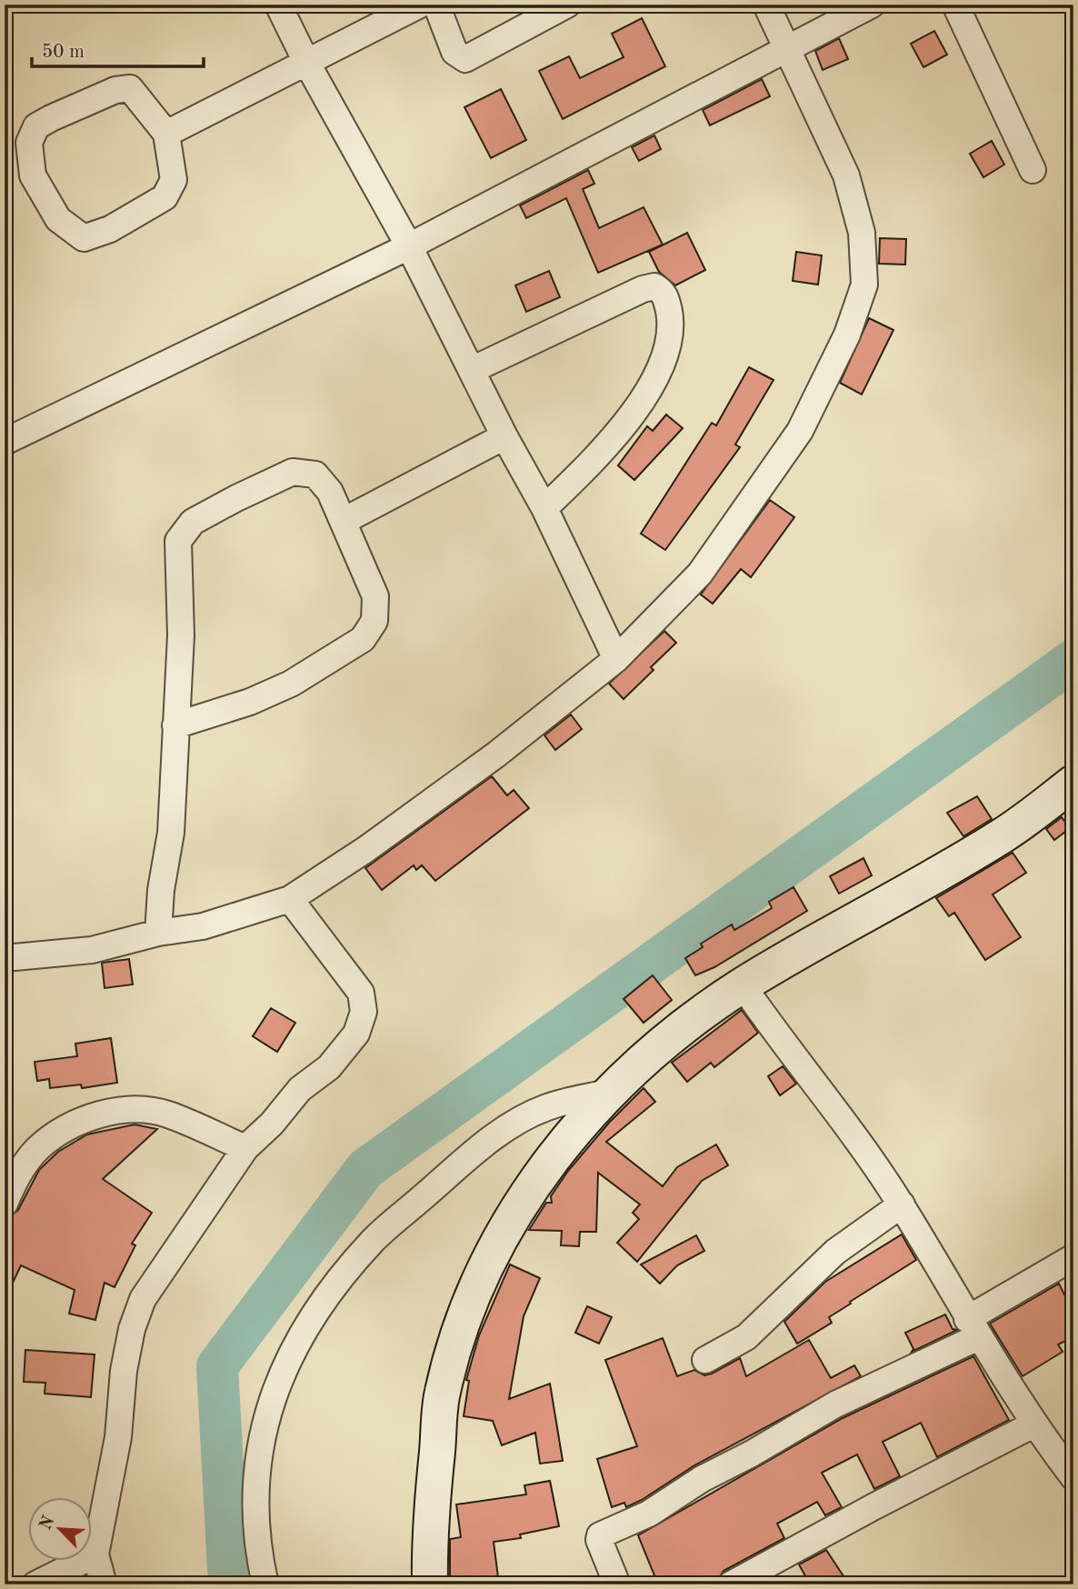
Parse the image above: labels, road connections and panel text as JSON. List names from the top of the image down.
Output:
{
  "scale_bar": "50 m",
  "north": "top left"
}
